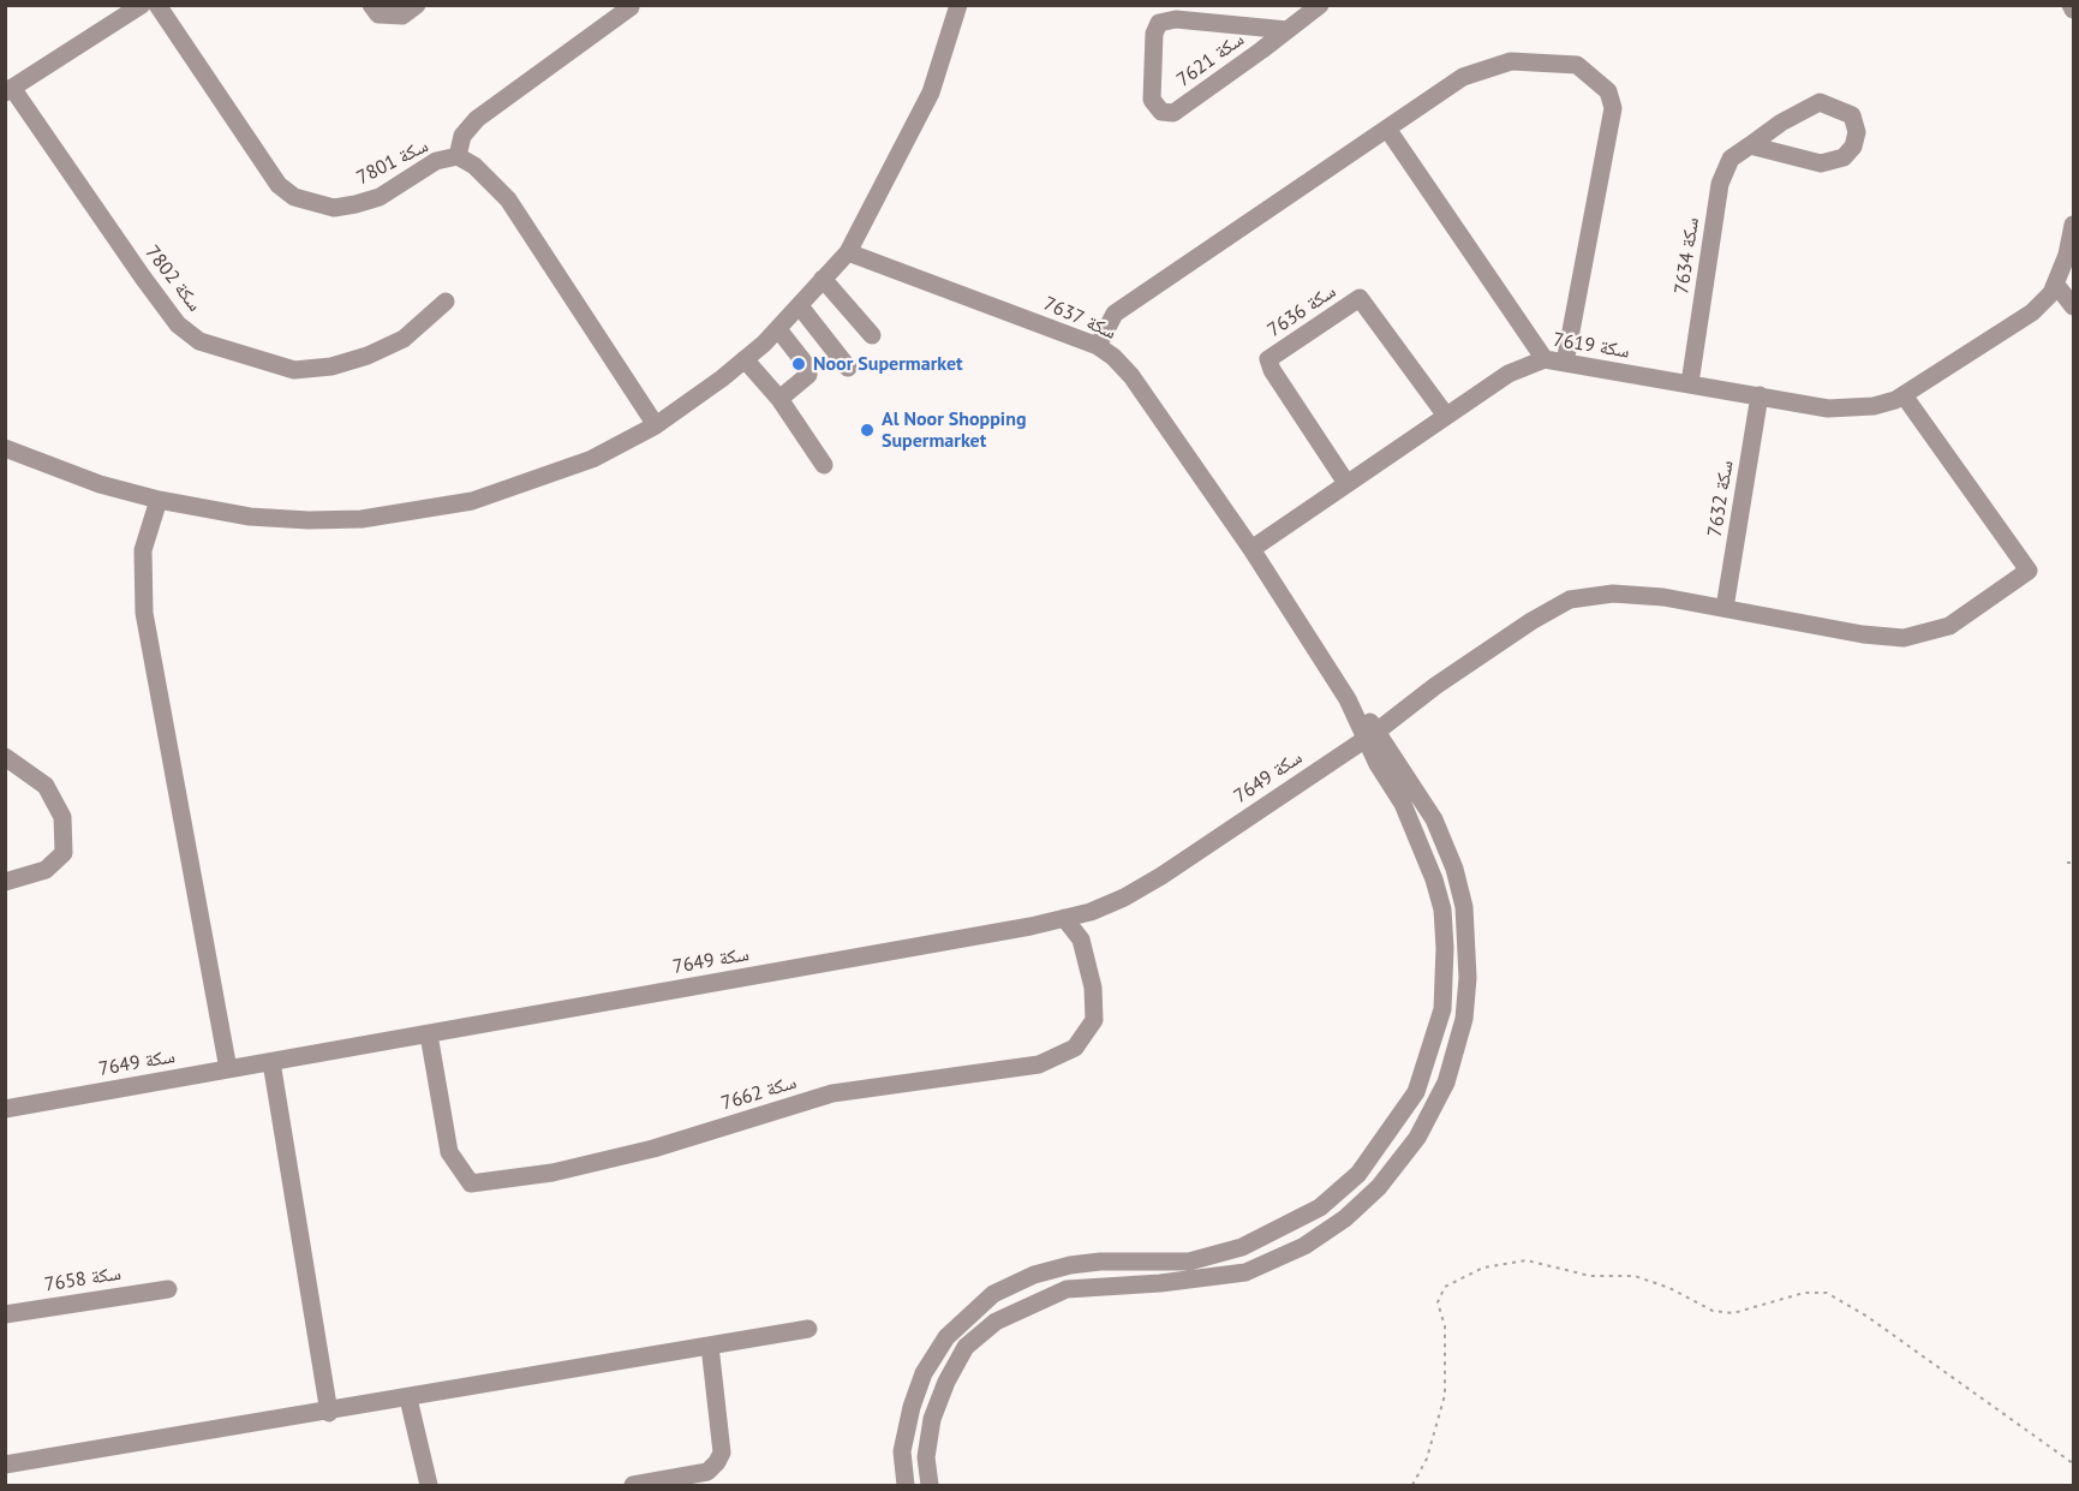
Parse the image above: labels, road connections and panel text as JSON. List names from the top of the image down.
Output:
{
  "streets": {
    "street": [
      "سكة 7621",
      "سكة 7801",
      "سكة 7634",
      "سكة 7802",
      "سكة 7636",
      "سكة 7637",
      "سكة 7619",
      "سكة 7632",
      "سكة 7649",
      "سكة 7662",
      "سكة 7658"
    ]
  },
  "crossings": [
    ["سكة 7634", "سكة 7619"],
    ["سكة 7636", "سكة 7619"],
    ["سكة 7637", "سكة 7619"],
    ["سكة 7619", "سكة 7632"],
    ["سكة 7619", "سكة 7649"],
    ["سكة 7632", "سكة 7649"],
    ["سكة 7649", "سكة 7662"]
  ],
  "places": ["Noor Supermarket", "Al Noor Shopping Supermarket"]
}
